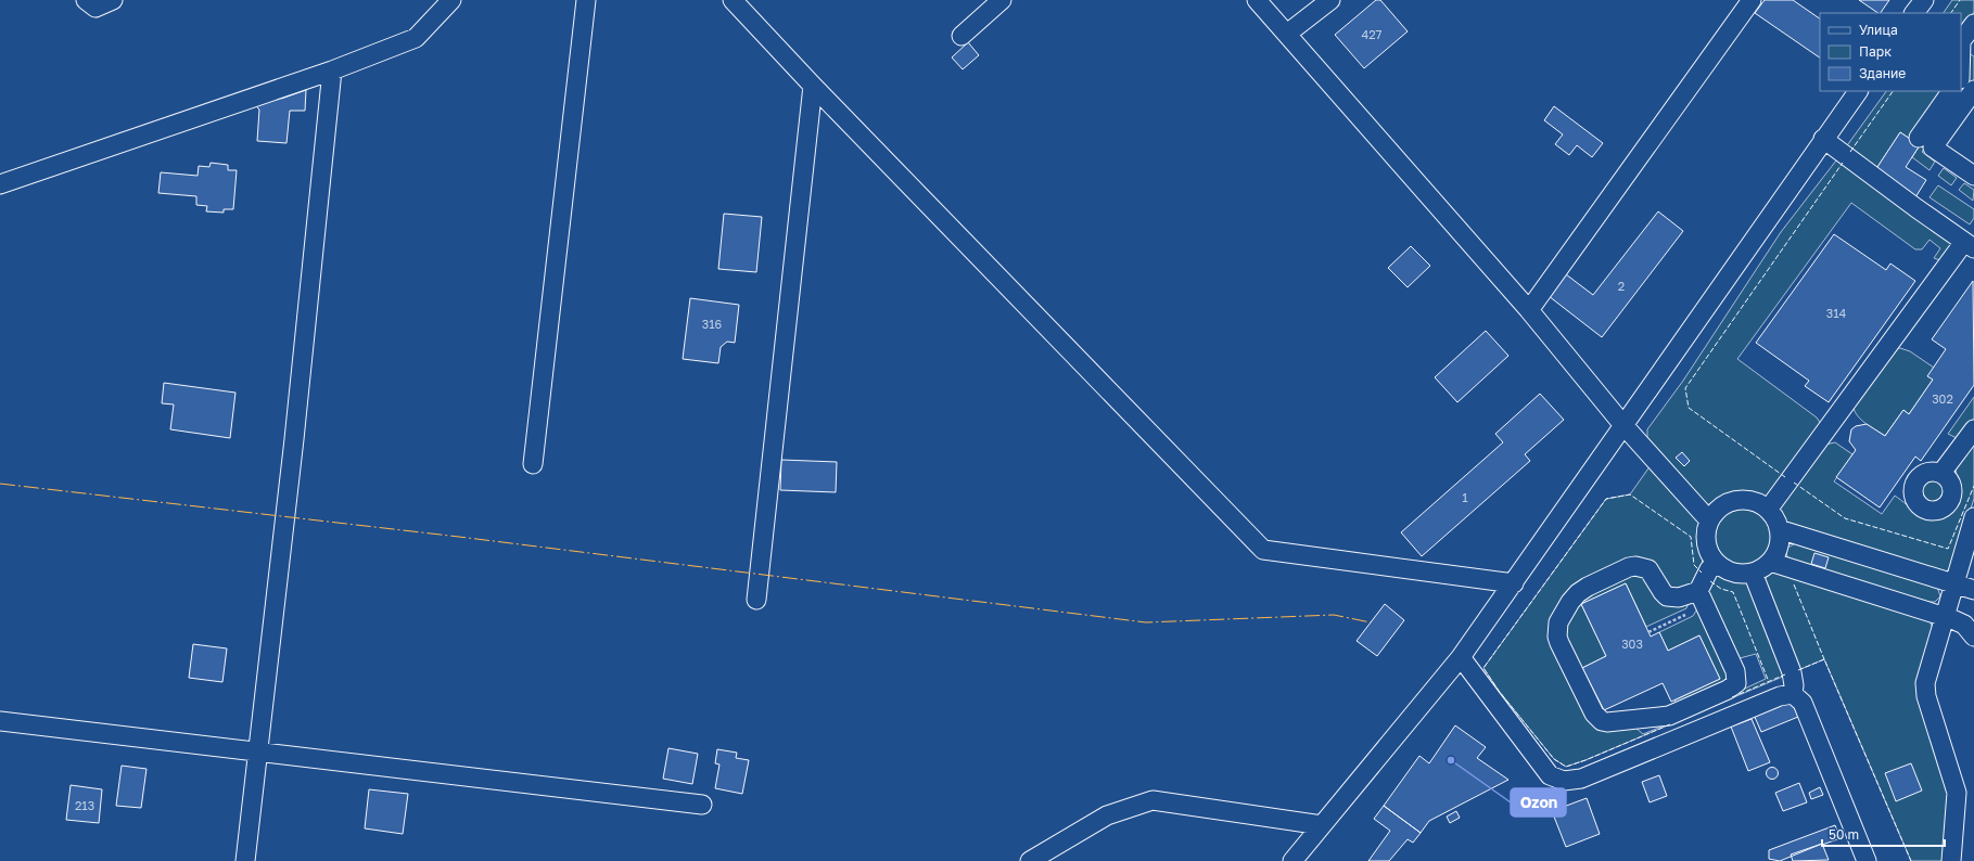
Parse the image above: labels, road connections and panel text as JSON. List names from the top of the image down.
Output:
{
  "places": ["Ozon"],
  "house_numbers": [
    "427",
    "2",
    "314",
    "316",
    "302",
    "1",
    "303",
    "213"
  ],
  "legend": ["Улица", "Парк", "Здание"],
  "scale_bar": "50 m"
}
